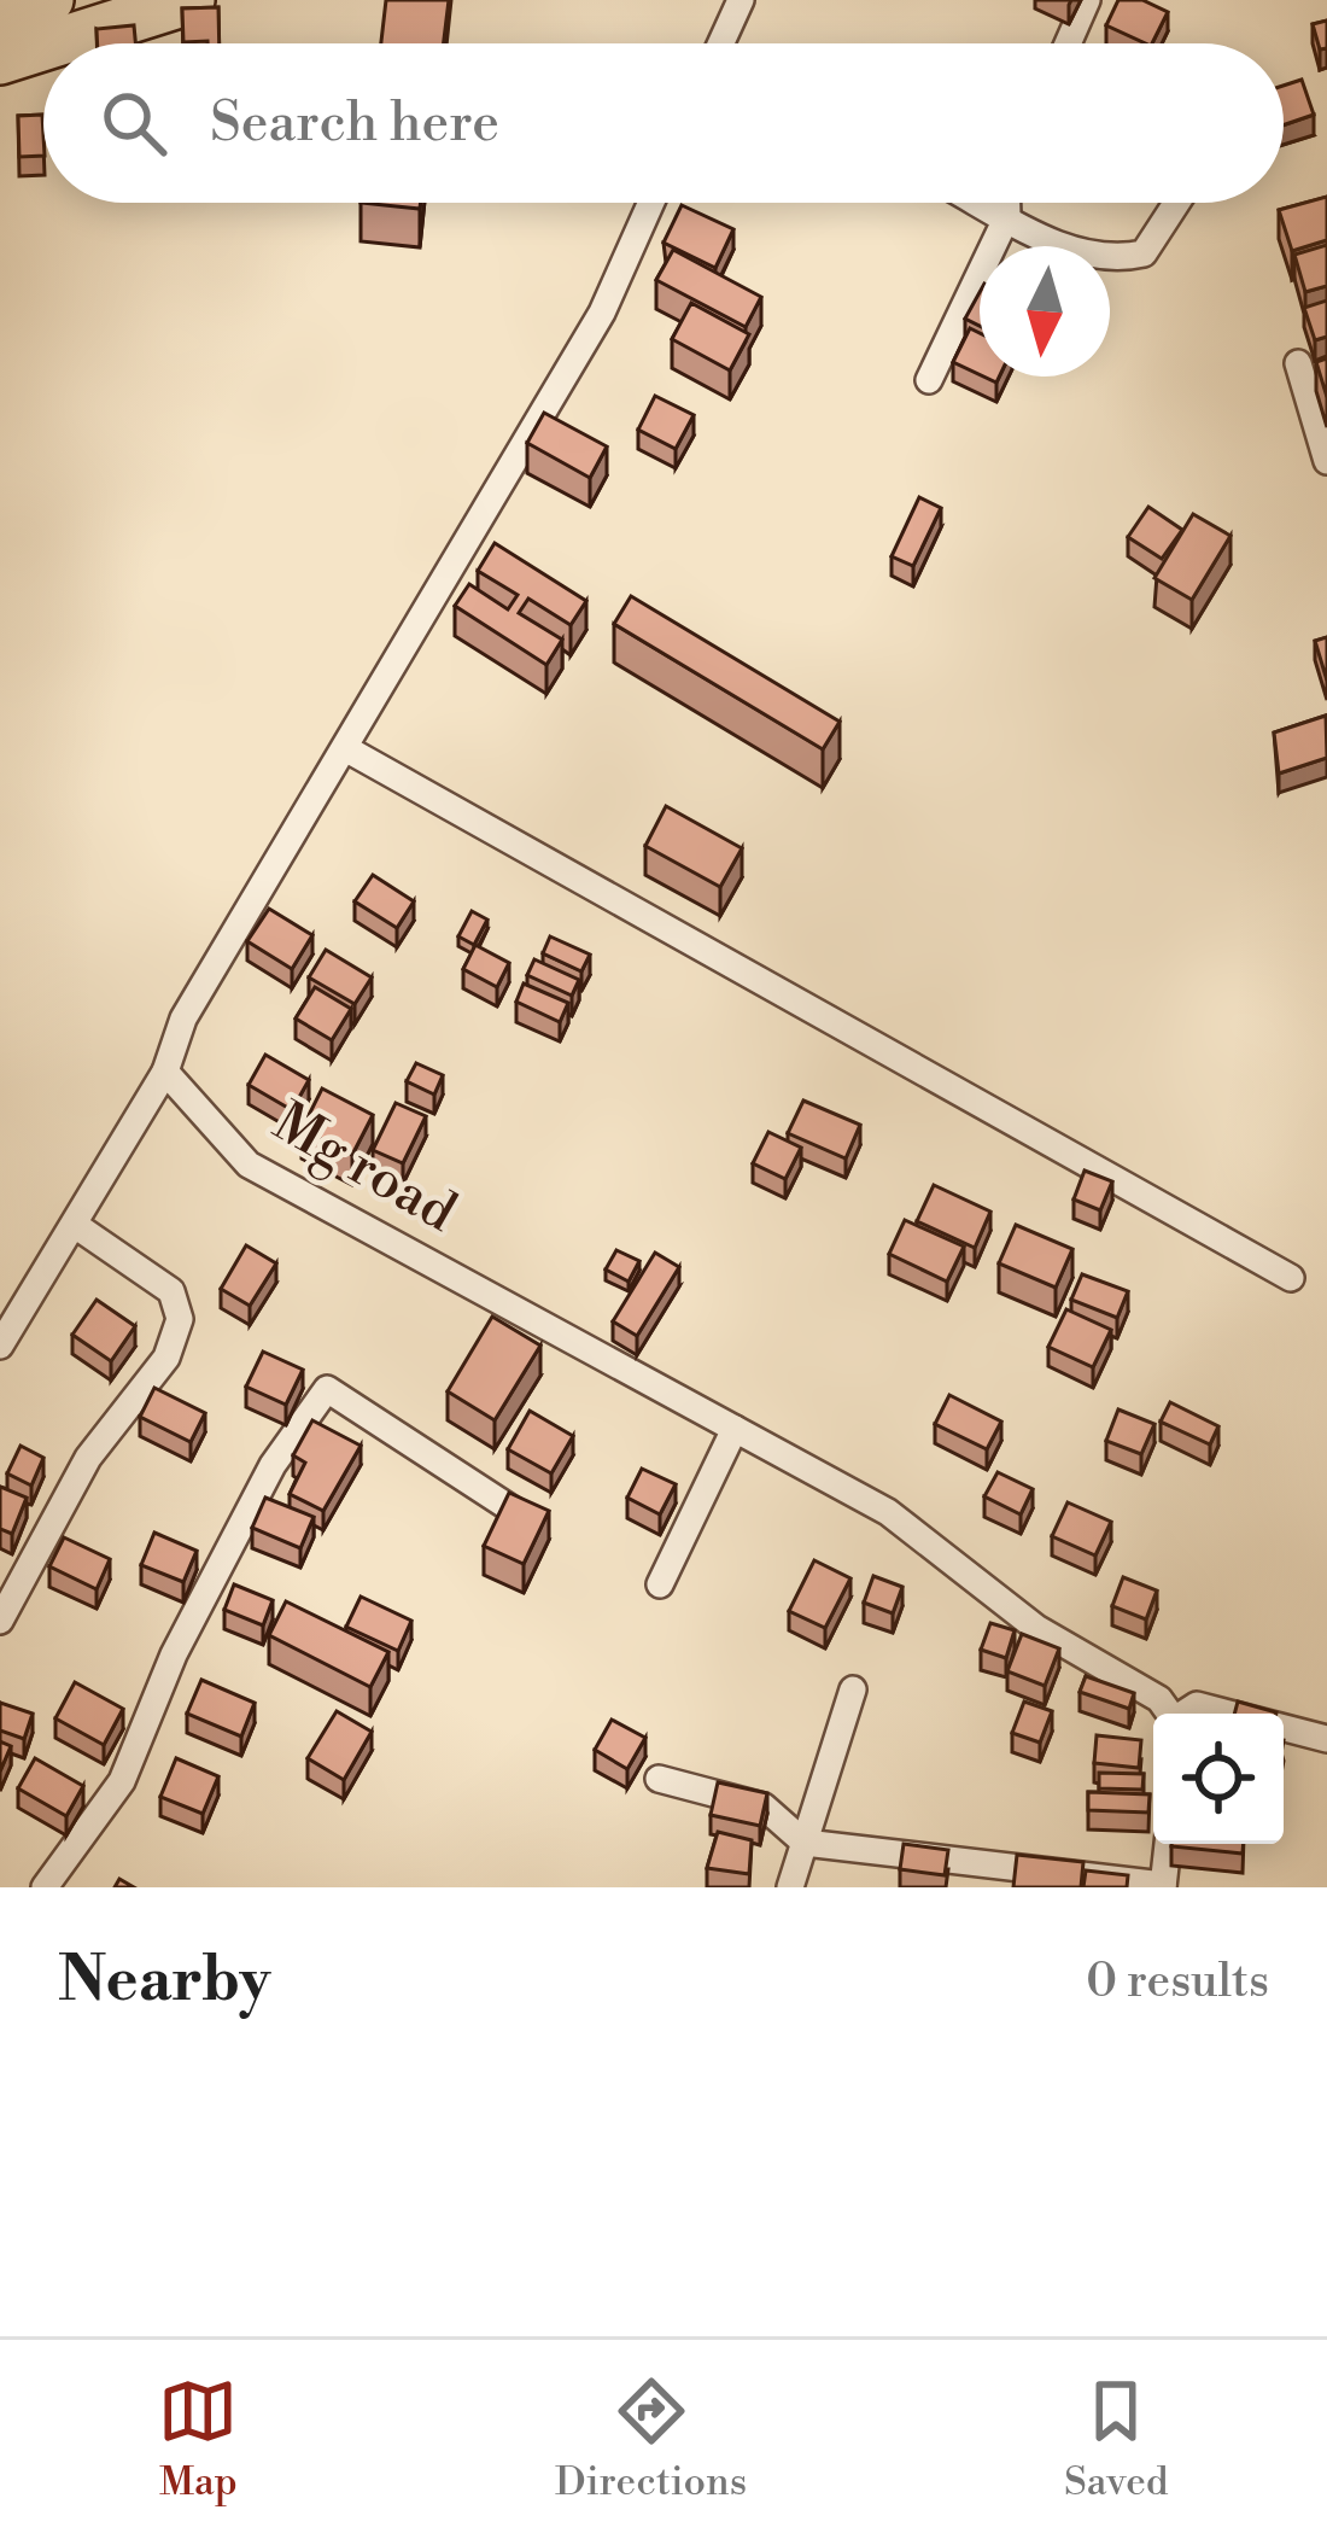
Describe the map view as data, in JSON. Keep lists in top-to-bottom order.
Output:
{
  "streets": {
    "street": ["Mg road"]
  },
  "north": "bottom",
  "page": {
    "search": "Search here",
    "heading": ["Nearby", "0 results"],
    "nav": ["Map", "Directions", "Saved"]
  }
}
